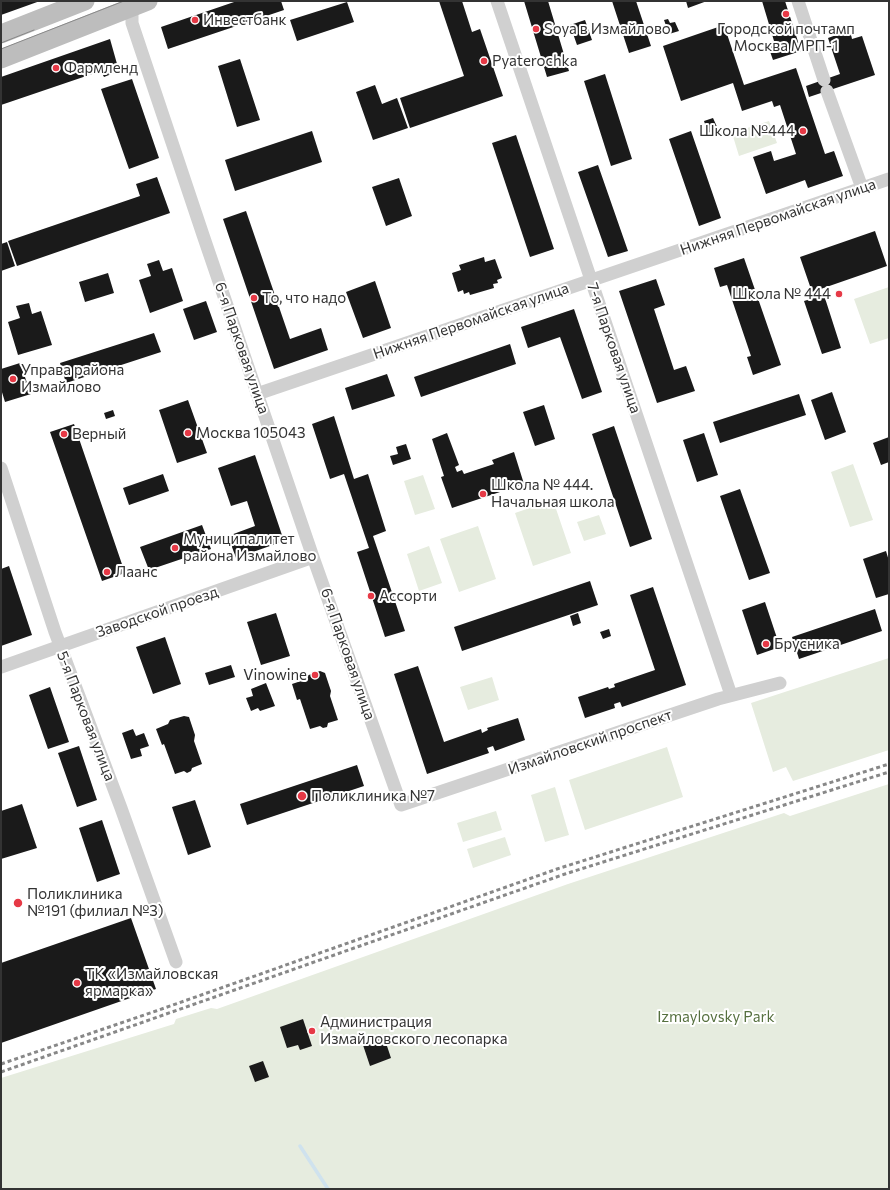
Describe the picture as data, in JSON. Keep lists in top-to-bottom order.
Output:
{
  "streets": {
    "street": [
      "Нижняя Первомайская улица",
      "6-я Парковая улица",
      "7-я Парковая улица",
      "Заводской проезд",
      "5-я Парковая улица",
      "Измайловский проспект"
    ]
  },
  "crossings": [
    ["Нижняя Первомайская улица", "6-я Парковая улица"],
    ["Нижняя Первомайская улица", "7-я Парковая улица"],
    ["6-я Парковая улица", "Заводской проезд"],
    ["6-я Парковая улица", "Измайловский проспект"],
    ["7-я Парковая улица", "Измайловский проспект"],
    ["Заводской проезд", "5-я Парковая улица"]
  ],
  "parks": ["Izmaylovsky Park"],
  "places": [
    "Городской почтамп Москва МРП-1",
    "Инвестбанк",
    "Soya в Измайлово",
    "Pyaterochka",
    "Фармленд",
    "Школа №444",
    "Школа № 444",
    "То, что надо",
    "Управа района Измайлово",
    "Москва 105043",
    "Верный",
    "Школа № 444. Начальная школа",
    "Муниципалитет района Измайлово",
    "Лаанс",
    "Ассорти",
    "Брусника",
    "Vinowine",
    "Поликлиника №7",
    "Поликлиника №191 (филиал №3)",
    "ТК «Измайловская ярмарка»",
    "Администрация Измайловского лесопарка"
  ]
}
